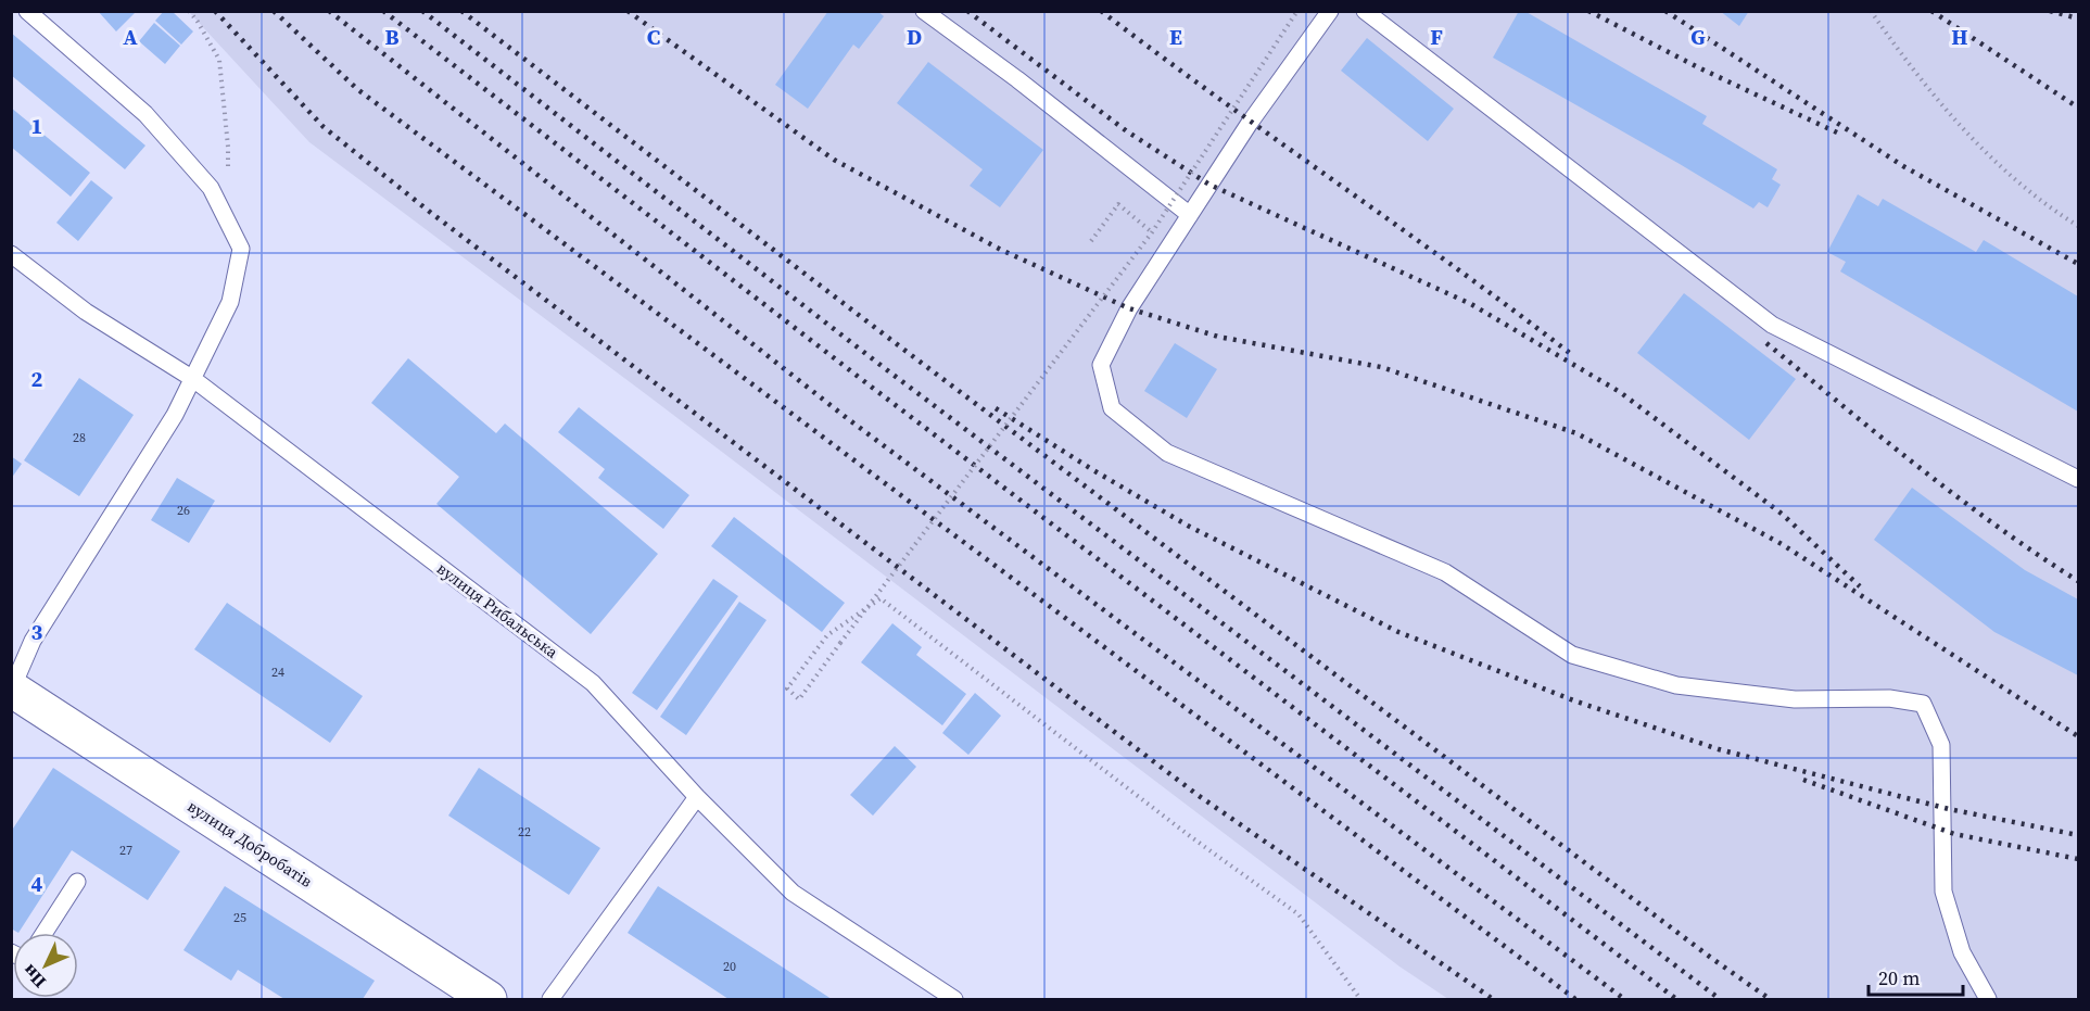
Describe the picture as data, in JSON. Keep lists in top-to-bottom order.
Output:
{
  "streets": {
    "street": ["вулиця Добробатів"],
    "lane": ["вулиця Рибальська"]
  },
  "house_numbers": [
    "28",
    "26",
    "24",
    "22",
    "27",
    "25",
    "20"
  ],
  "scale_bar": "20 m",
  "north": "bottom left",
  "grid": {
    "columns": [
      "A",
      "B",
      "C",
      "D",
      "E",
      "F",
      "G",
      "H"
    ],
    "rows": [
      "1",
      "2",
      "3",
      "4"
    ]
  }
}
